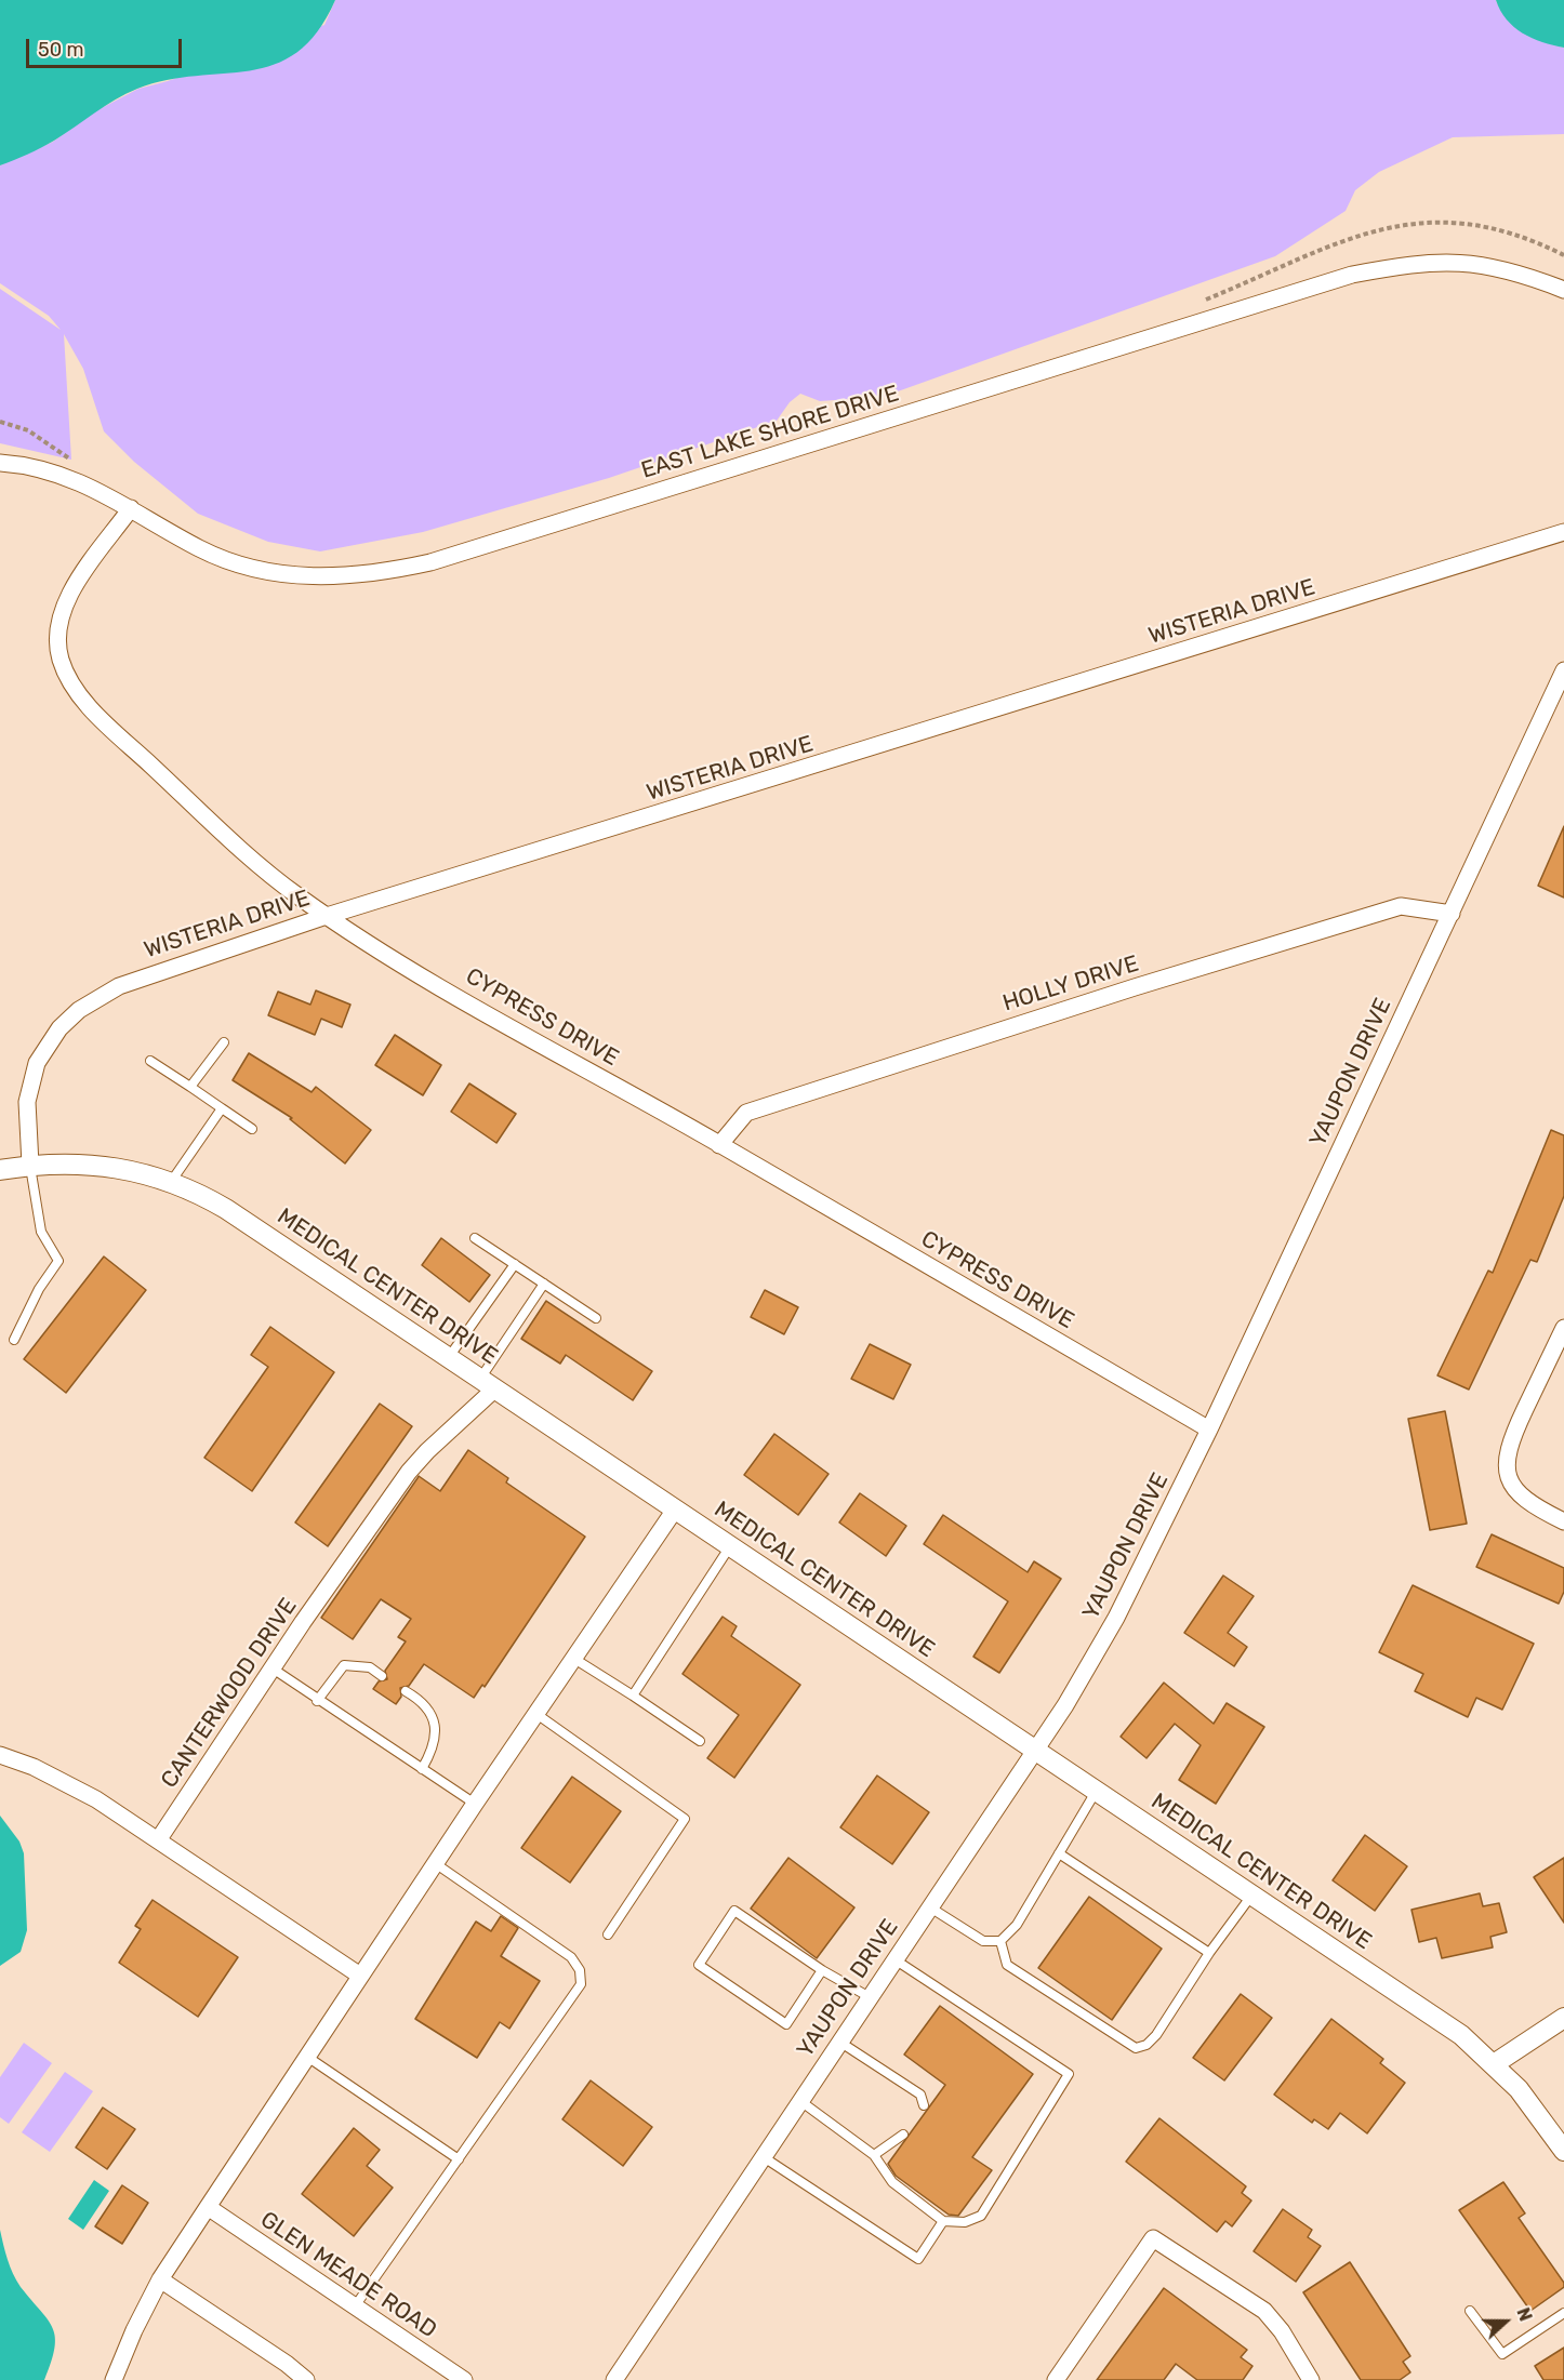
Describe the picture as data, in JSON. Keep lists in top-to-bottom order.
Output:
{
  "streets": {
    "street": [
      "EAST LAKE SHORE DRIVE",
      "WISTERIA DRIVE",
      "HOLLY DRIVE",
      "CYPRESS DRIVE",
      "YAUPON DRIVE",
      "MEDICAL CENTER DRIVE",
      "CANTERWOOD DRIVE",
      "GLEN MEADE ROAD"
    ]
  },
  "crossings": [
    ["EAST LAKE SHORE DRIVE", "CYPRESS DRIVE"],
    ["WISTERIA DRIVE", "CYPRESS DRIVE"],
    ["WISTERIA DRIVE", "MEDICAL CENTER DRIVE"],
    ["HOLLY DRIVE", "CYPRESS DRIVE"],
    ["HOLLY DRIVE", "YAUPON DRIVE"],
    ["CYPRESS DRIVE", "YAUPON DRIVE"],
    ["YAUPON DRIVE", "MEDICAL CENTER DRIVE"],
    ["MEDICAL CENTER DRIVE", "CANTERWOOD DRIVE"]
  ],
  "scale_bar": "50 m",
  "north": "right"
}
